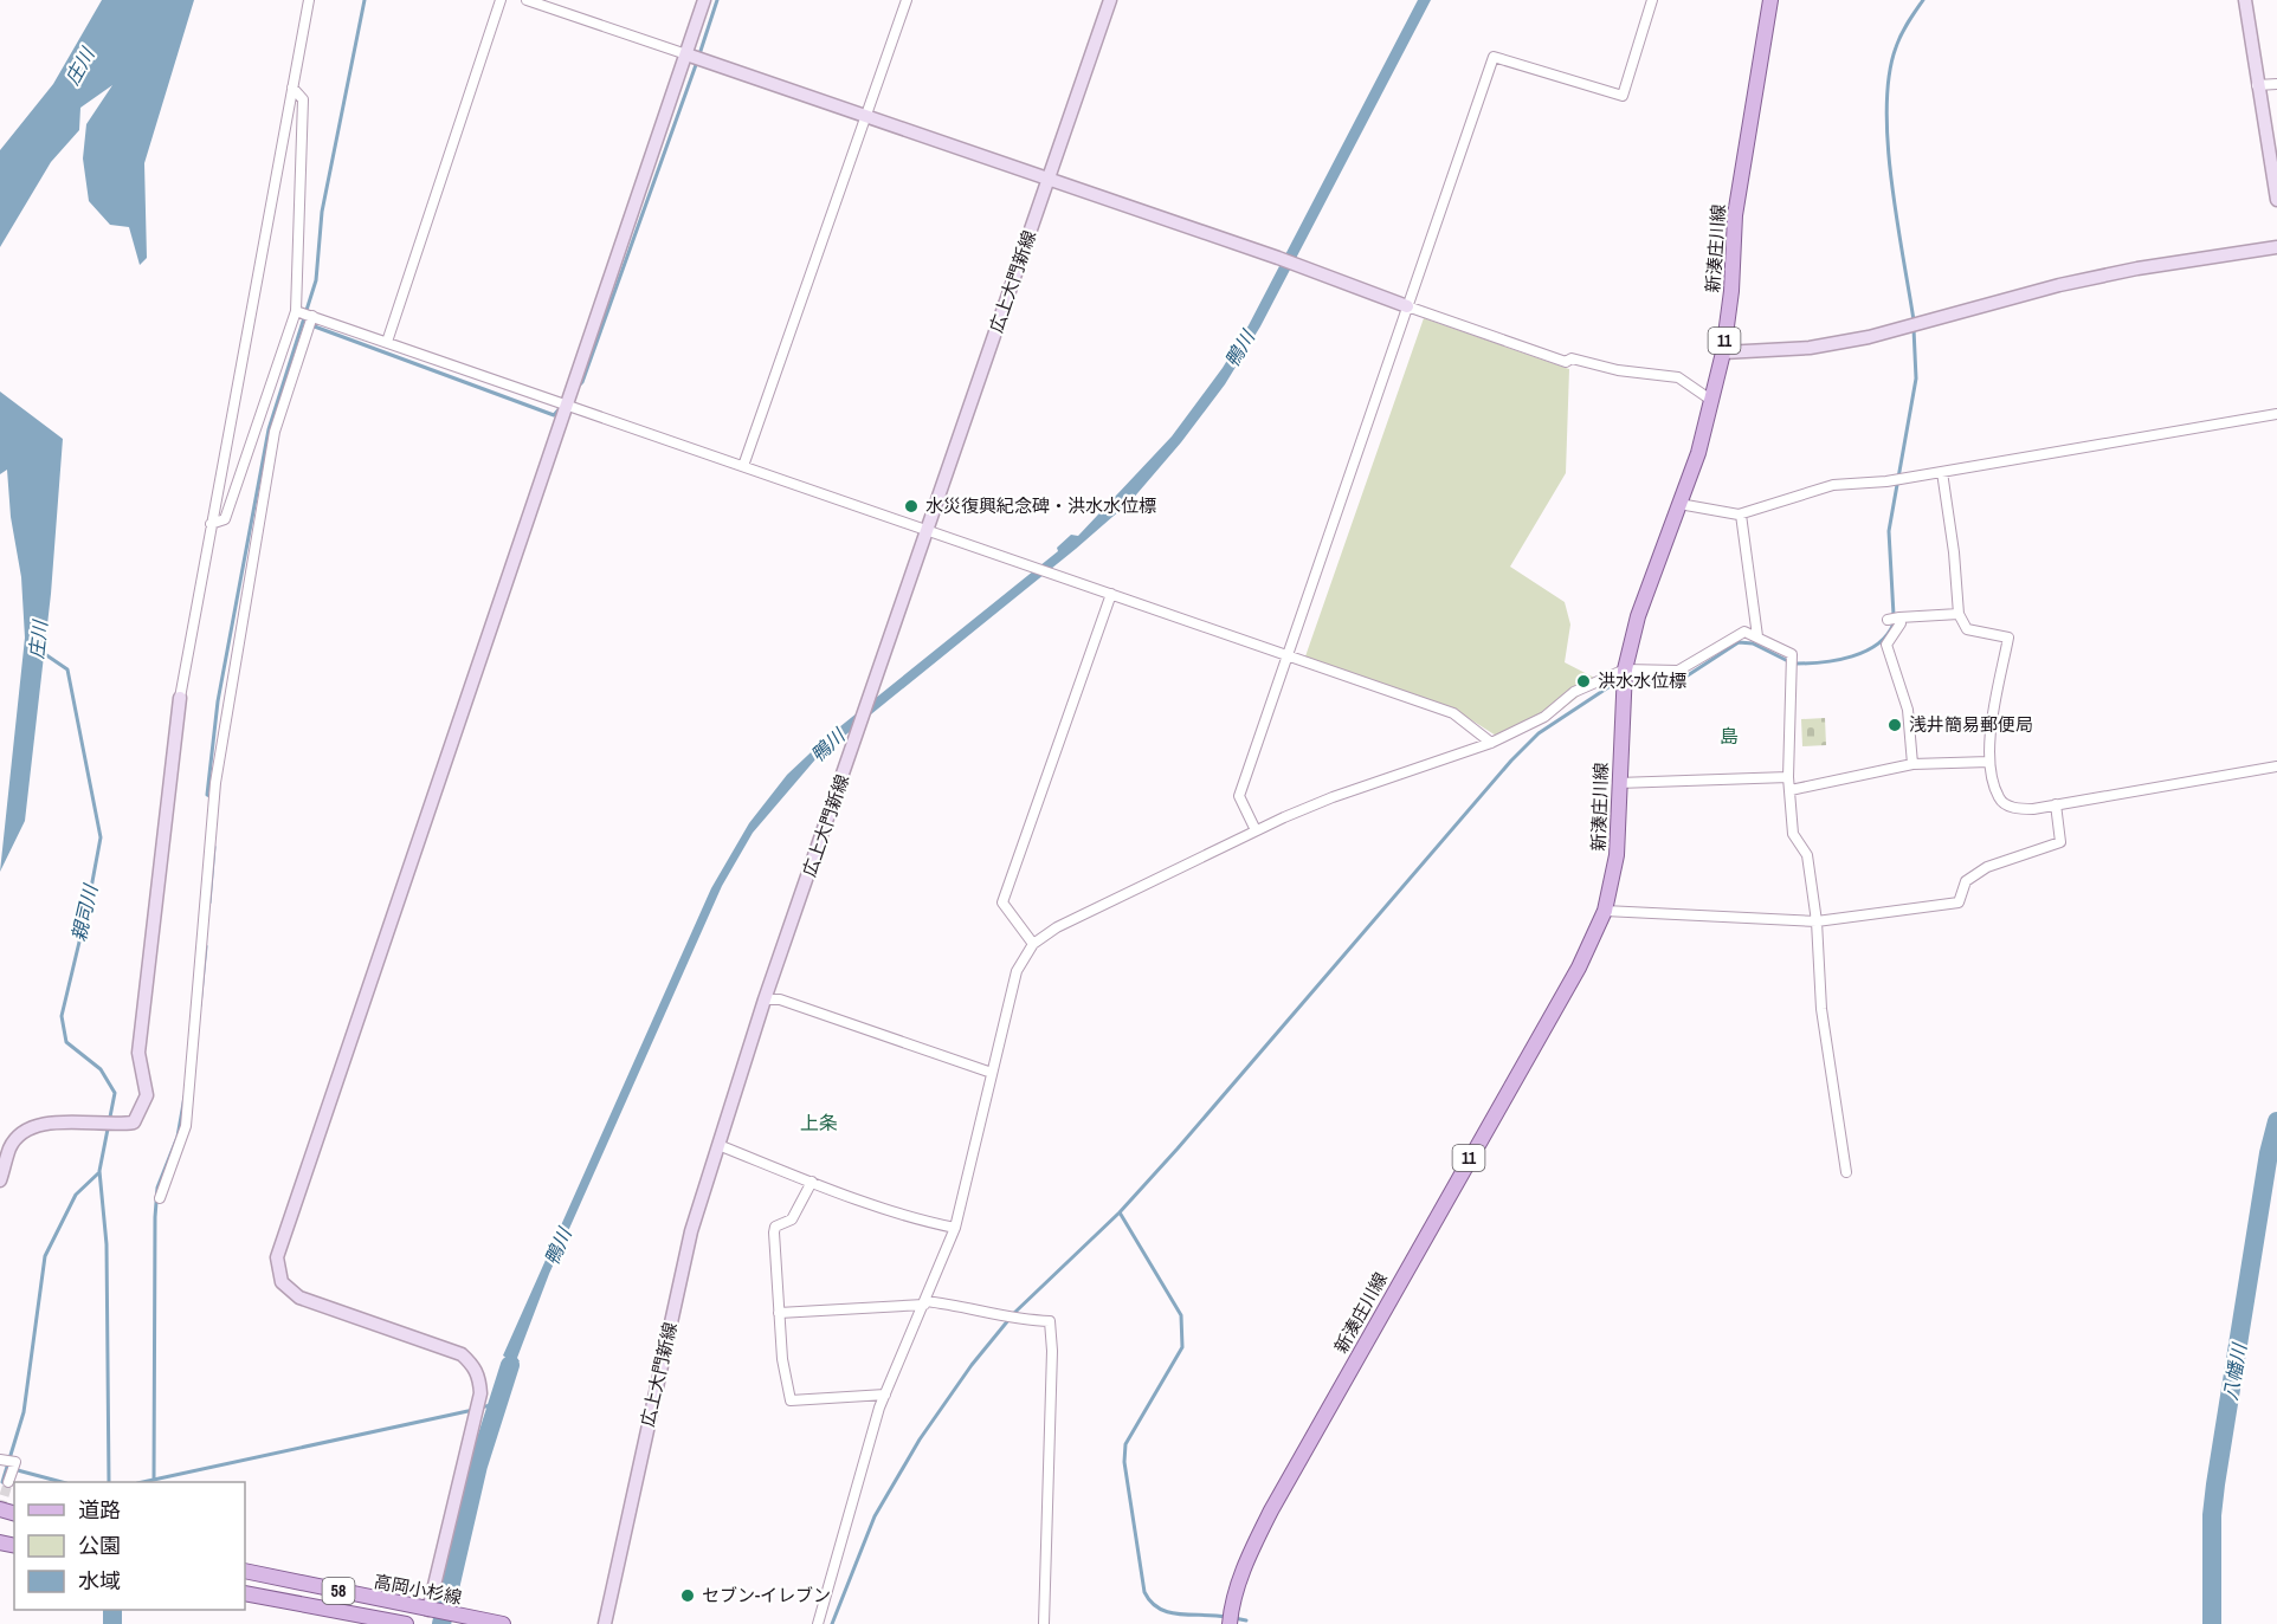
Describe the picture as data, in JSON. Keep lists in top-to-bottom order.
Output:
{
  "streets": {
    "main road": [
      "新湊庄川線",
      "11",
      "高岡小杉線",
      "58"
    ],
    "street": ["広上大門新線"]
  },
  "districts": ["島", "上条"],
  "water": [
    "庄川",
    "鴨川",
    "親司川",
    "八幡川"
  ],
  "places": [
    "水災復興紀念碑・洪水水位標",
    "洪水水位標",
    "浅井簡易郵便局",
    "セブン-イレブン"
  ],
  "legend": ["道路", "公園", "水域"]
}
